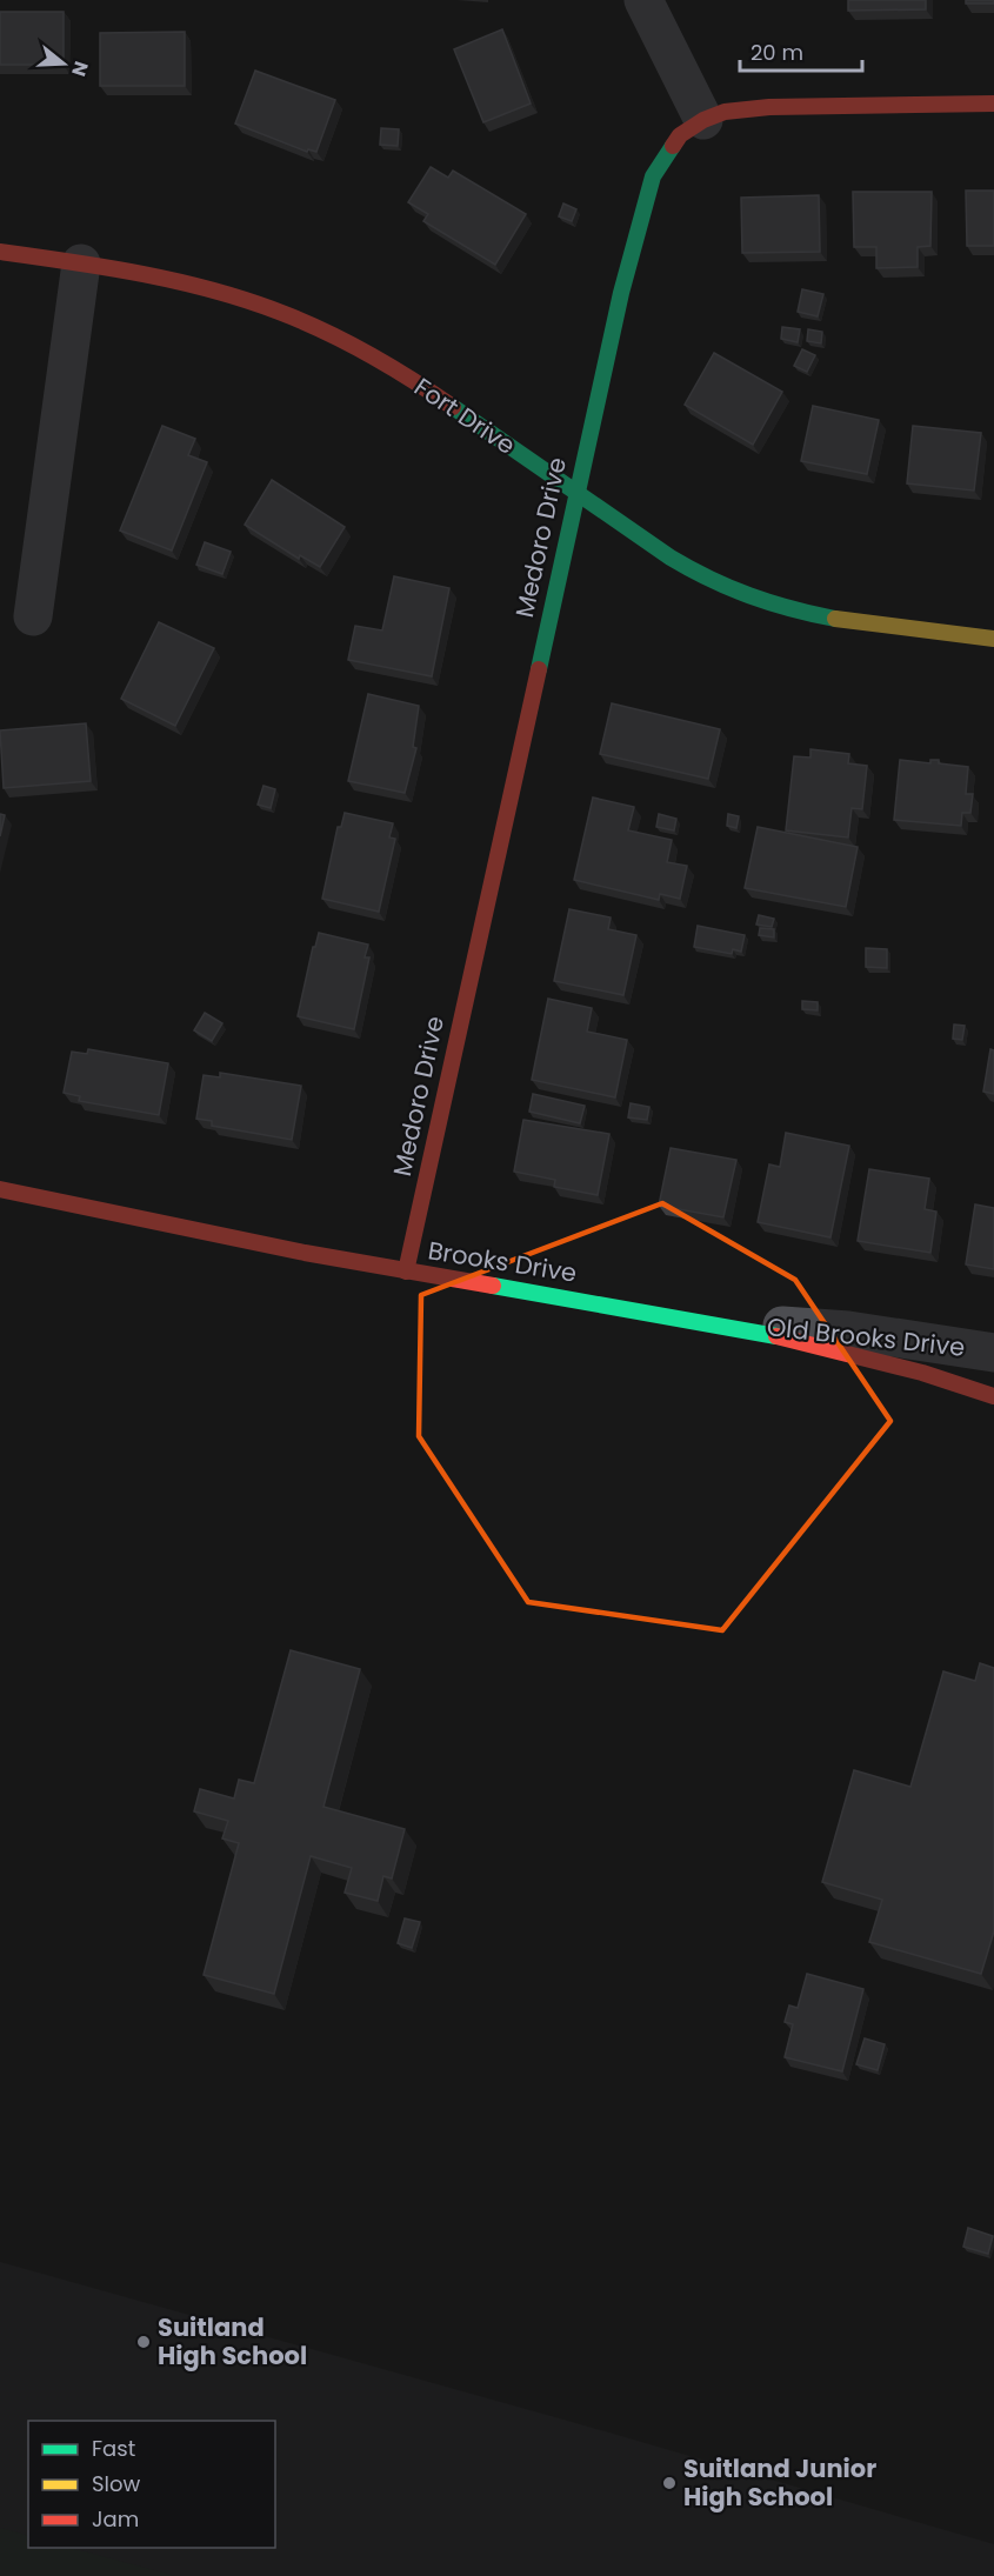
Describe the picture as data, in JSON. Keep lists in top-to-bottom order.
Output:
{
  "streets": {
    "street": [
      "Fort Drive",
      "Medoro Drive",
      "Brooks Drive",
      "Old Brooks Drive"
    ]
  },
  "crossings": [
    ["Fort Drive", "Medoro Drive"],
    ["Medoro Drive", "Brooks Drive"],
    ["Brooks Drive", "Old Brooks Drive"]
  ],
  "places": ["Suitland High School", "Suitland Junior High School"],
  "legend": ["Fast", "Slow", "Jam"],
  "scale_bar": "20 m",
  "north": "right"
}
